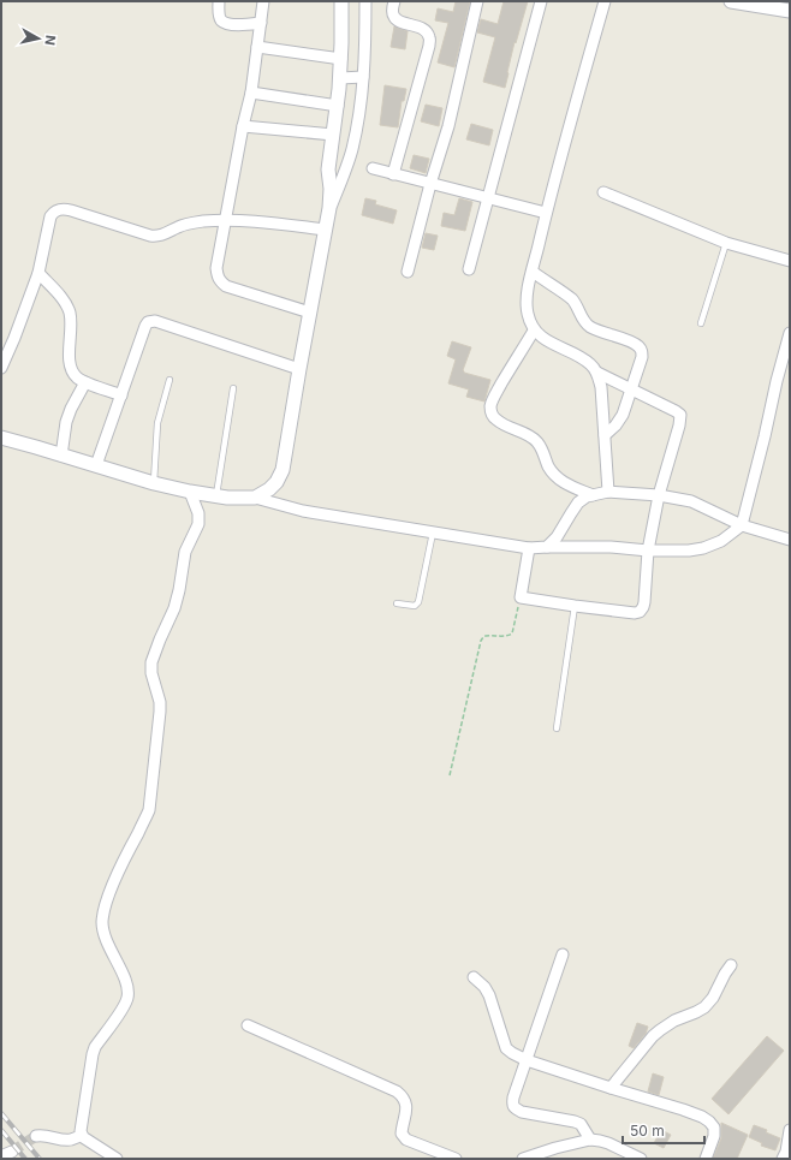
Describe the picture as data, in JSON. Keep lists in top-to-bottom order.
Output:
{
  "scale_bar": "50 m",
  "north": "right"
}
